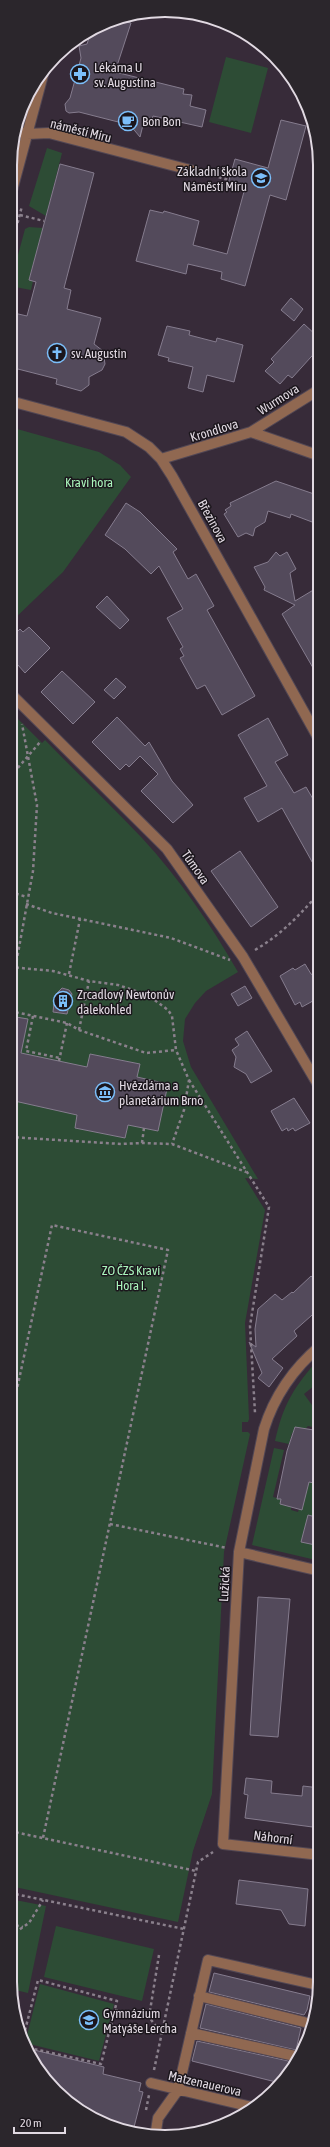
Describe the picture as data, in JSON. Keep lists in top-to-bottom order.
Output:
{
  "streets": {
    "street": [
      "náměstí Míru",
      "Wurmova",
      "Krondlova",
      "Březinova",
      "Tůmova",
      "Lužická",
      "Náhorní",
      "Matzenauerova"
    ]
  },
  "crossings": [
    ["Wurmova", "Krondlova"],
    ["Krondlova", "Březinova"],
    ["Lužická", "Náhorní"]
  ],
  "parks": ["Kraví hora", "ZO ČZS Kraví Hora I."],
  "places": {
    "pharmacy": ["Lékárna U sv. Augustina"],
    "cafe": ["Bon Bon"],
    "school or university": ["Základní škola Náměstí Míru", "Gymnázium Matyáše Lercha"],
    "church": ["sv. Augustin"],
    "building": ["Zrcadlový Newtonův dalekohled"],
    "museum": ["Hvězdárna a planetárium Brno"]
  },
  "scale_bar": "20 m"
}
